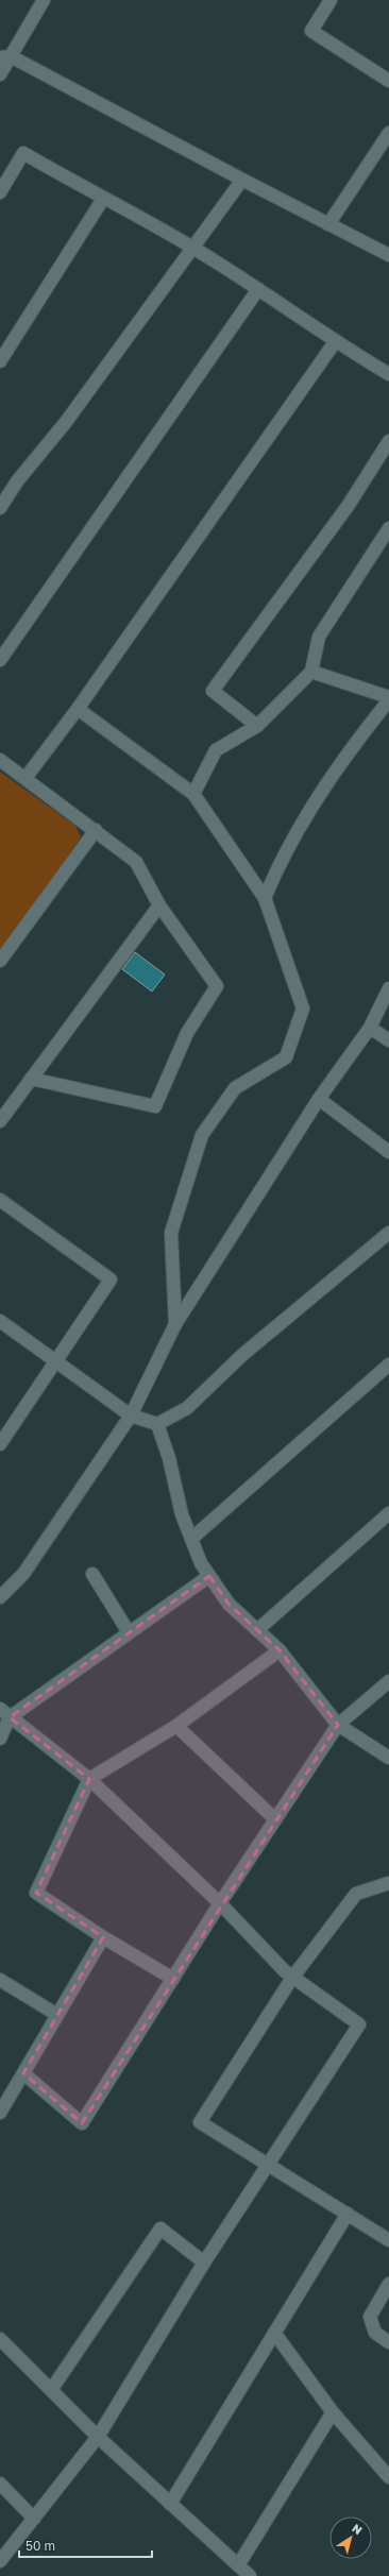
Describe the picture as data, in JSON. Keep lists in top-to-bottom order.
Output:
{
  "scale_bar": "50 m",
  "north": "top right"
}
